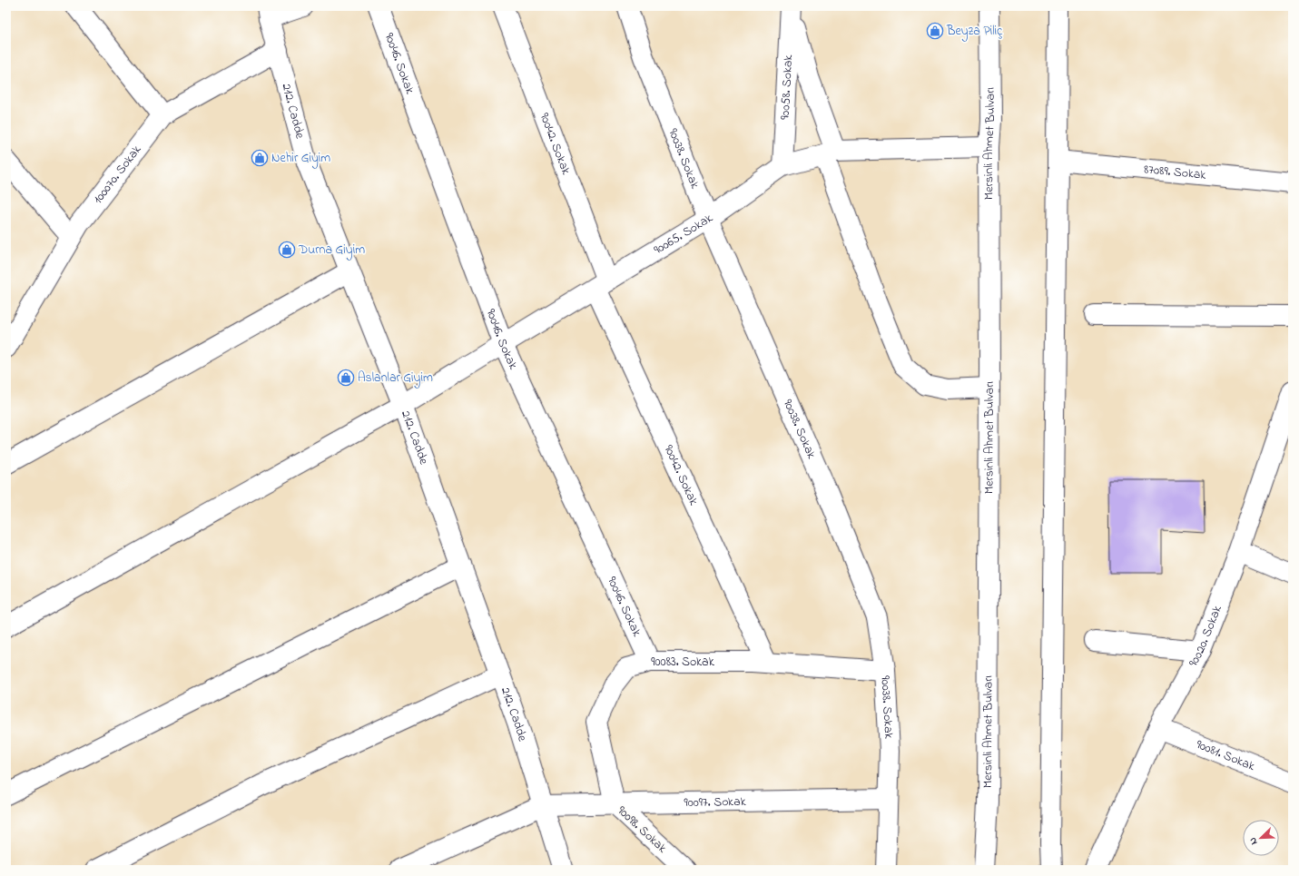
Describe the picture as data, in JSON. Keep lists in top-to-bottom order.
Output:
{
  "streets": {
    "street": [
      "90046. Sokak",
      "90058. Sokak",
      "212. Cadde",
      "90042. Sokak",
      "Mersinli Ahmet Bulvarı",
      "90038. Sokak",
      "87089. Sokak",
      "100070. Sokak",
      "90065. Sokak",
      "90020. Sokak",
      "90083. Sokak",
      "90081. Sokak",
      "90097. Sokak",
      "90098. Sokak"
    ]
  },
  "crossings": [
    ["90046. Sokak", "90065. Sokak"],
    ["90046. Sokak", "90083. Sokak"],
    ["90058. Sokak", "Mersinli Ahmet Bulvarı"],
    ["90058. Sokak", "90065. Sokak"],
    ["212. Cadde", "100070. Sokak"],
    ["212. Cadde", "90065. Sokak"],
    ["212. Cadde", "90097. Sokak"],
    ["90042. Sokak", "90065. Sokak"],
    ["90042. Sokak", "90083. Sokak"],
    ["Mersinli Ahmet Bulvarı", "90065. Sokak"],
    ["90038. Sokak", "90065. Sokak"],
    ["90038. Sokak", "90083. Sokak"],
    ["90038. Sokak", "90097. Sokak"],
    ["90020. Sokak", "90081. Sokak"],
    ["90083. Sokak", "90097. Sokak"],
    ["90083. Sokak", "90098. Sokak"],
    ["90097. Sokak", "90098. Sokak"]
  ],
  "places": {
    "shop": [
      "Beyza Piliç",
      "Nehir Giyim",
      "Durna Giyim",
      "Aslanlar Giyim"
    ]
  },
  "north": "bottom left"
}
